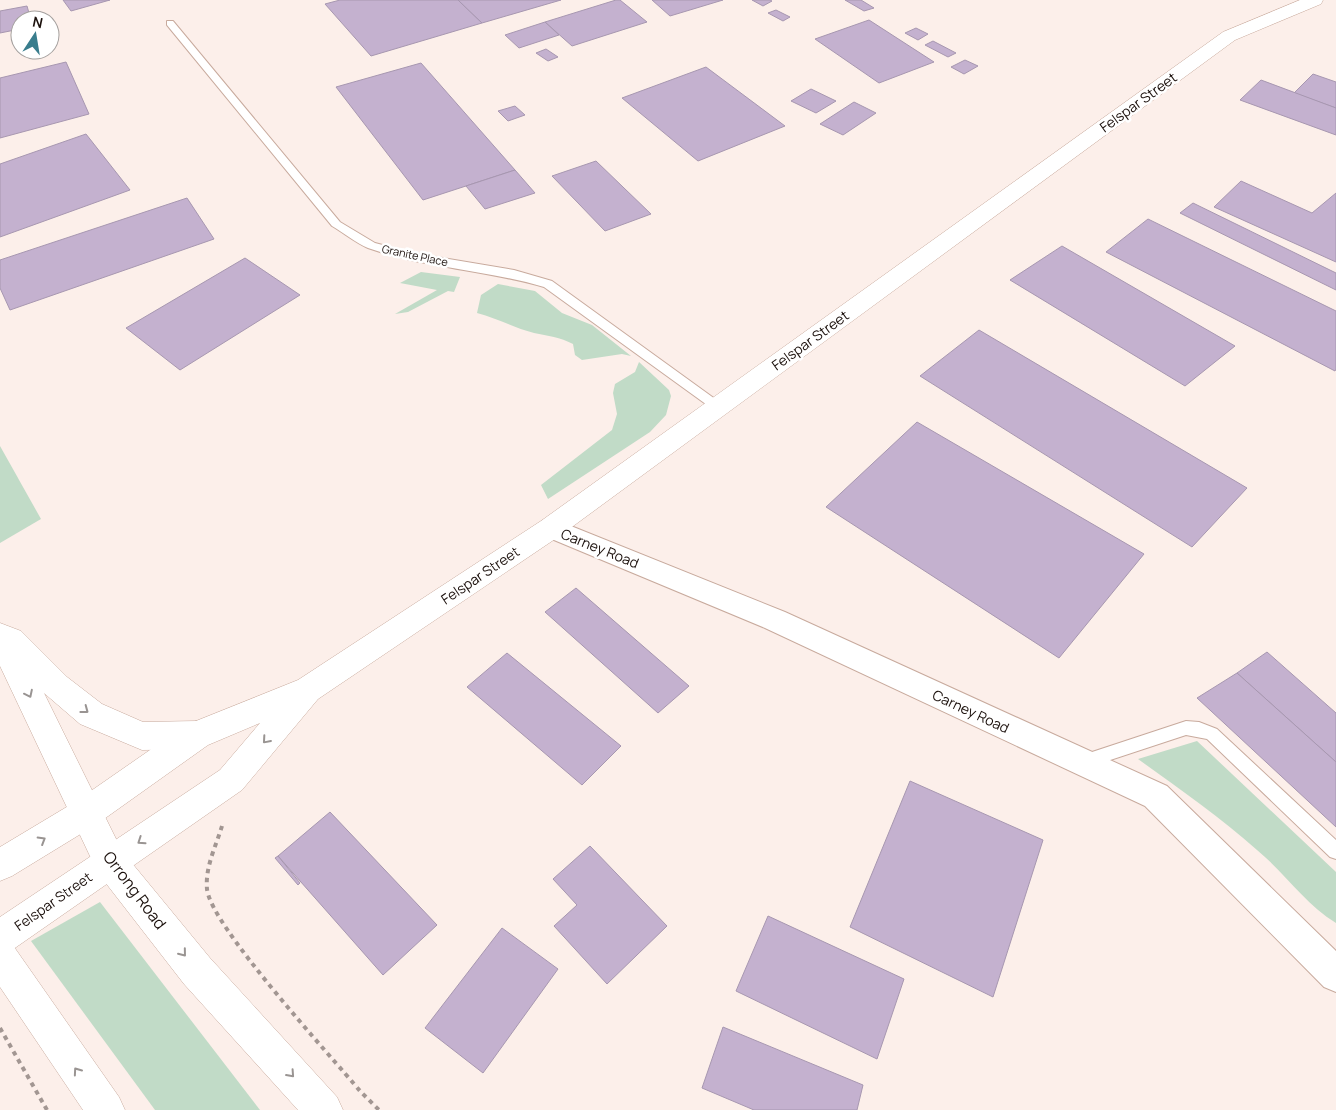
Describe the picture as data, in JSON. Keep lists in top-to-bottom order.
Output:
{
  "streets": {
    "main road": ["Felspar Street", "Orrong Road"],
    "street": ["Carney Road"],
    "lane": ["Granite Place"]
  },
  "crossings": [
    ["Felspar Street", "Granite Place"],
    ["Felspar Street", "Carney Road"],
    ["Felspar Street", "Orrong Road"]
  ],
  "north": "top"
}
